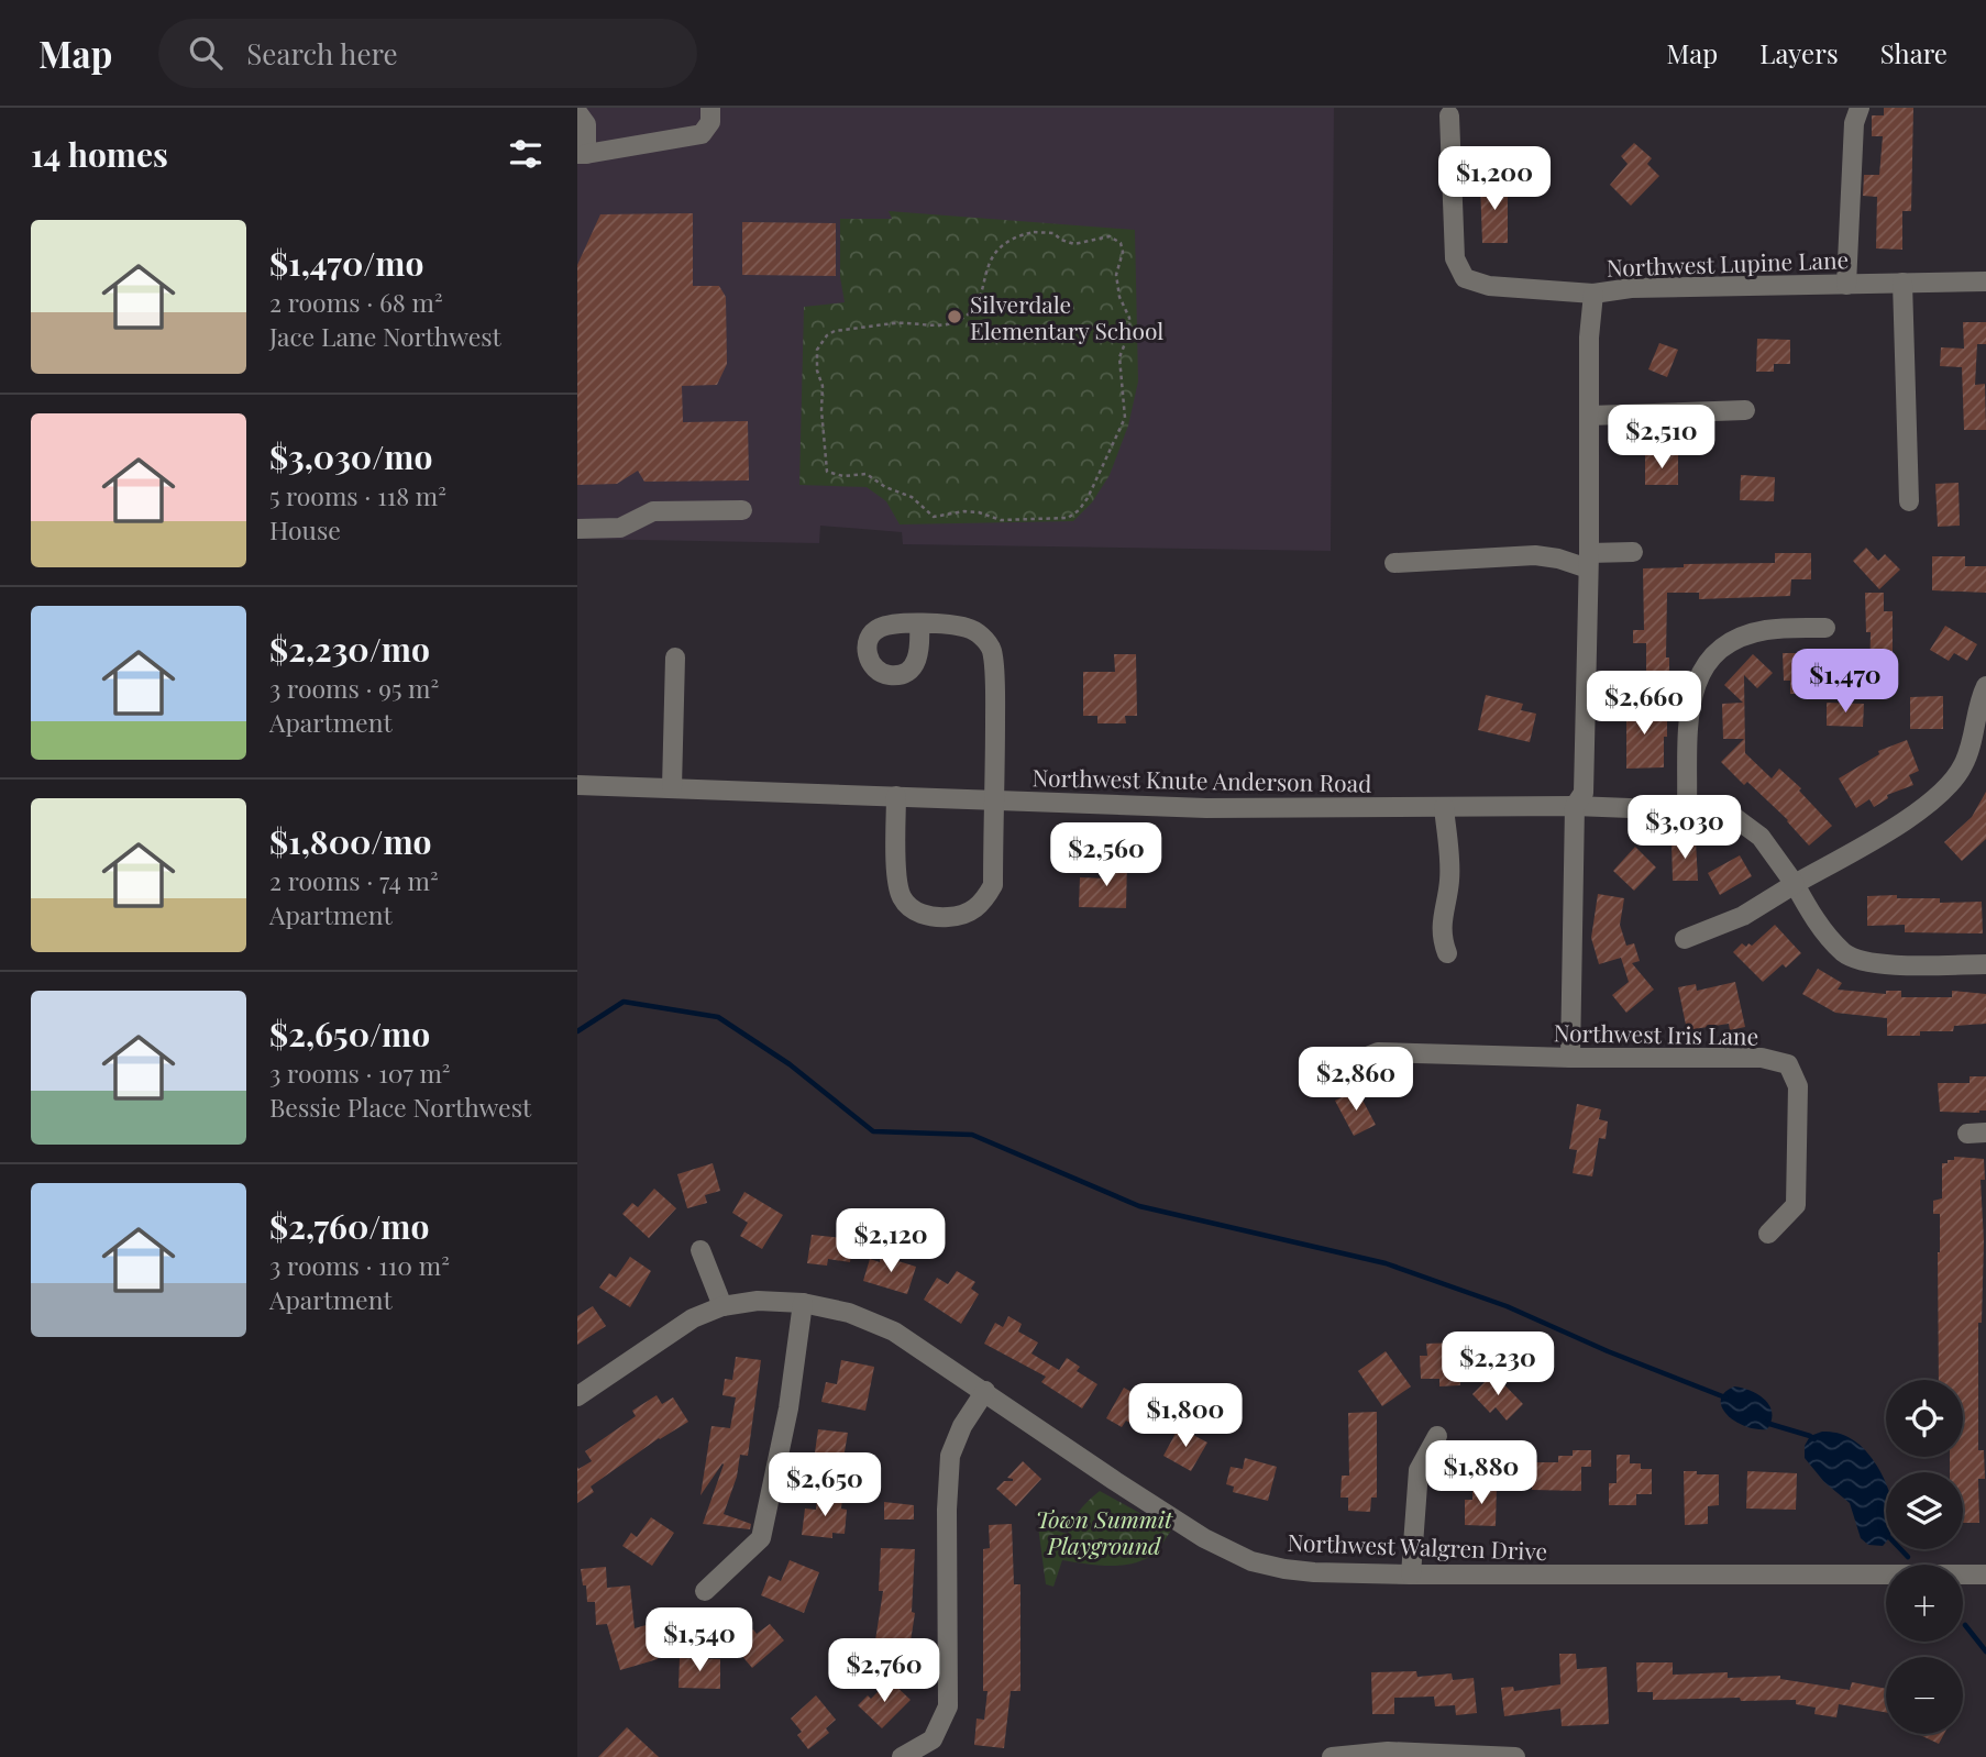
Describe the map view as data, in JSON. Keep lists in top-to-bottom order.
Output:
{
  "streets": {
    "street": [
      "Northwest Lupine Lane",
      "Northwest Knute Anderson Road",
      "Northwest Iris Lane",
      "Northwest Walgren Drive"
    ]
  },
  "crossings": [
    ["Northwest Lupine Lane", "Northwest Knute Anderson Road"],
    ["Northwest Lupine Lane", "Northwest Iris Lane"]
  ],
  "parks": ["Town Summit Playground"],
  "places": ["Silverdale Elementary School"],
  "page": {
    "header": "Map",
    "search": "Search here",
    "nav": ["Map", "Layers", "Share"],
    "heading": "14 homes",
    "price": [
      "$1,200",
      "$2,510",
      "$1,470",
      "$2,660",
      "$3,030",
      "$2,560",
      "$2,860",
      "$2,120",
      "$2,230",
      "$1,800",
      "$1,880",
      "$2,650",
      "$1,540",
      "$2,760"
    ],
    "list": [
      {
        "name": "$1,470/mo",
        "note": "2 rooms · 68 m² · Jace Lane Northwest"
      },
      {
        "name": "$3,030/mo",
        "note": "5 rooms · 118 m² · House"
      },
      {
        "name": "$2,230/mo",
        "note": "3 rooms · 95 m² · Apartment"
      },
      {
        "name": "$1,800/mo",
        "note": "2 rooms · 74 m² · Apartment"
      },
      {
        "name": "$2,650/mo",
        "note": "3 rooms · 107 m² · Bessie Place Northwest"
      },
      {
        "name": "$2,760/mo",
        "note": "3 rooms · 110 m² · Apartment"
      }
    ],
    "map_buttons": ["+", "−"]
  }
}
